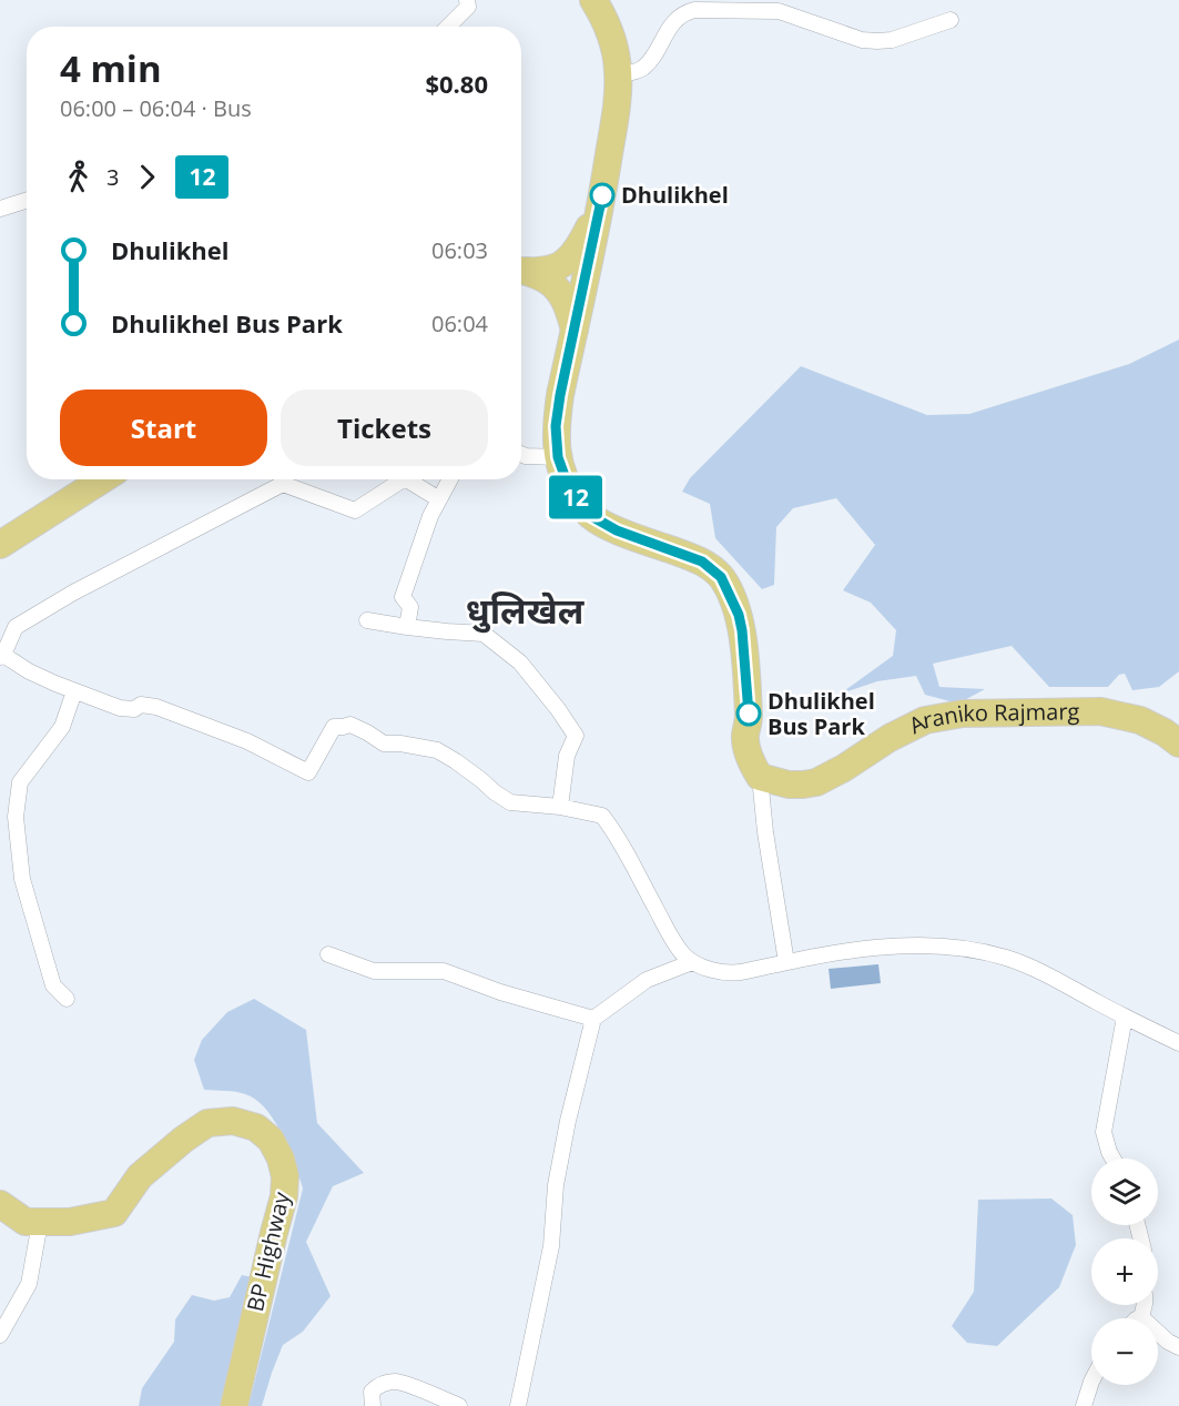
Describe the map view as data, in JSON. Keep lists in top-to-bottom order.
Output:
{
  "streets": {
    "highway": ["Araniko Rajmarg", "BP Highway"]
  },
  "districts": ["धुलिखेल"],
  "places": ["Dhulikhel", "Dhulikhel Bus Park"],
  "lines": ["bus line 12"],
  "page": {
    "on_map": "12",
    "heading": ["4 min", "06:00 – 06:04 · Bus", "$0.80"],
    "legs": ["3", "12"],
    "list": [
      {
        "name": "Dhulikhel",
        "value": "06:03"
      },
      {
        "name": "Dhulikhel Bus Park",
        "value": "06:04"
      }
    ],
    "buttons": ["Start", "Tickets"],
    "map_buttons": ["+", "−"]
  }
}
